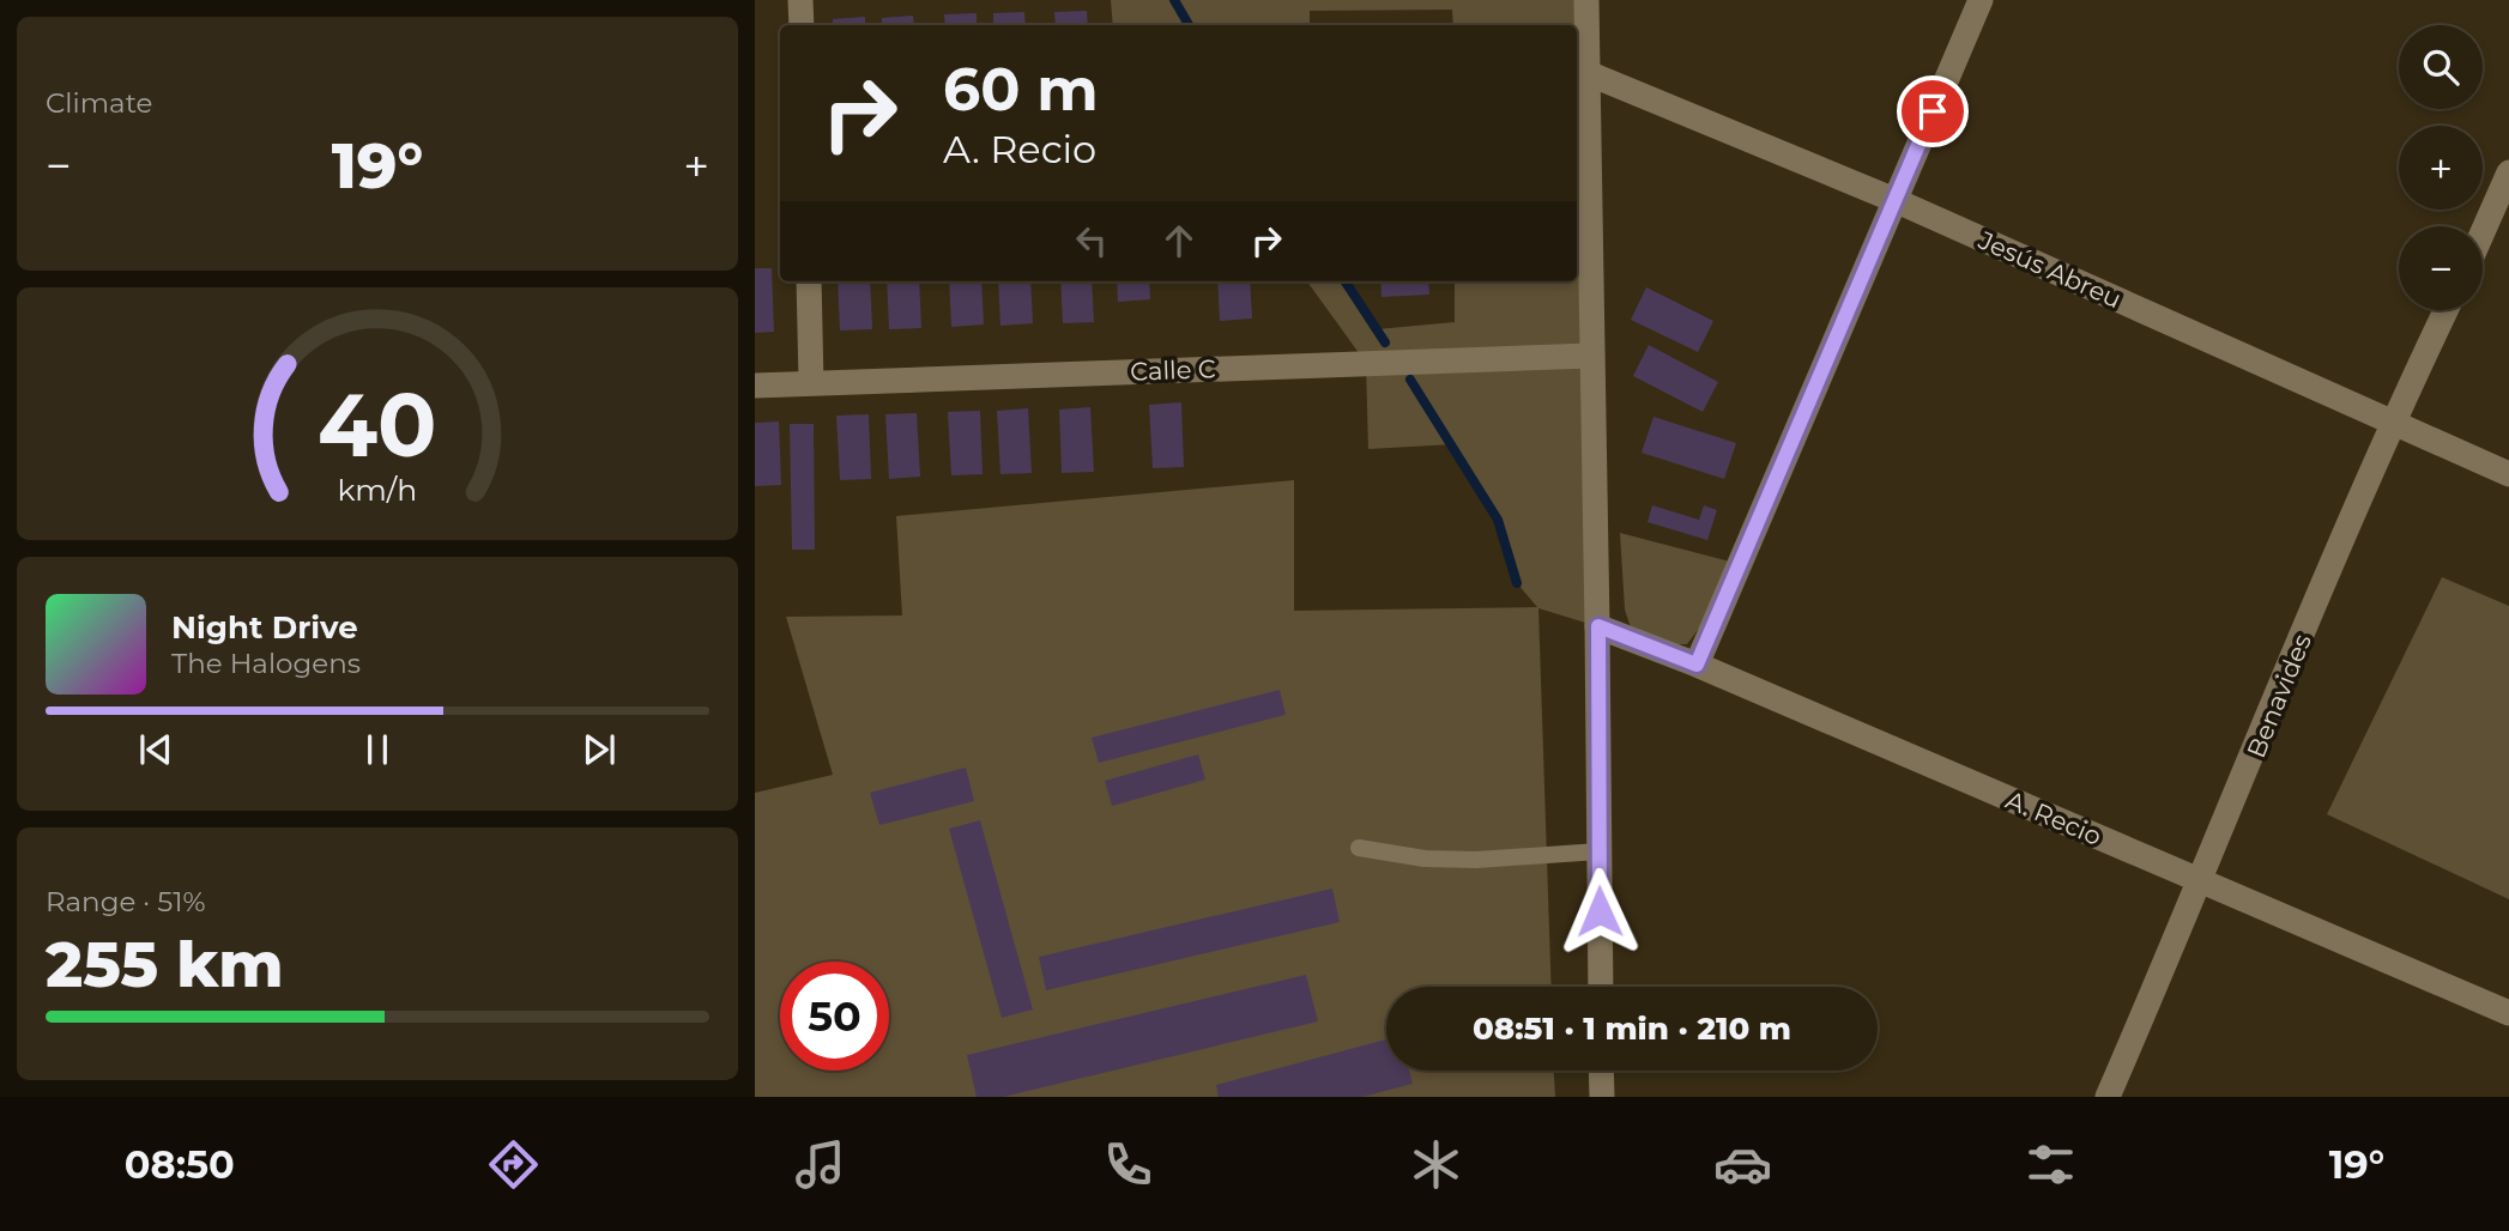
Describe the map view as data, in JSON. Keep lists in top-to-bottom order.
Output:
{
  "streets": {
    "street": [
      "Jesús Abreu",
      "Calle C",
      "Benavides",
      "A. Recio"
    ]
  },
  "crossings": [
    ["Jesús Abreu", "Benavides"],
    ["Benavides", "A. Recio"]
  ],
  "page": {
    "tile": [
      "Climate",
      ["Range · 51%", "255 km"]
    ],
    "map_buttons": ["+", "−"],
    "turn": ["60 m", "A. Recio"],
    "heat": ["−", "19°", "+"],
    "song": ["Night Drive", "The Halogens"],
    "limit": "50",
    "trip": "08:51 · 1 min · 210 m",
    "tabs": ["08:50", "19°"],
    "gauge": ["40", "km/h"]
  }
}
